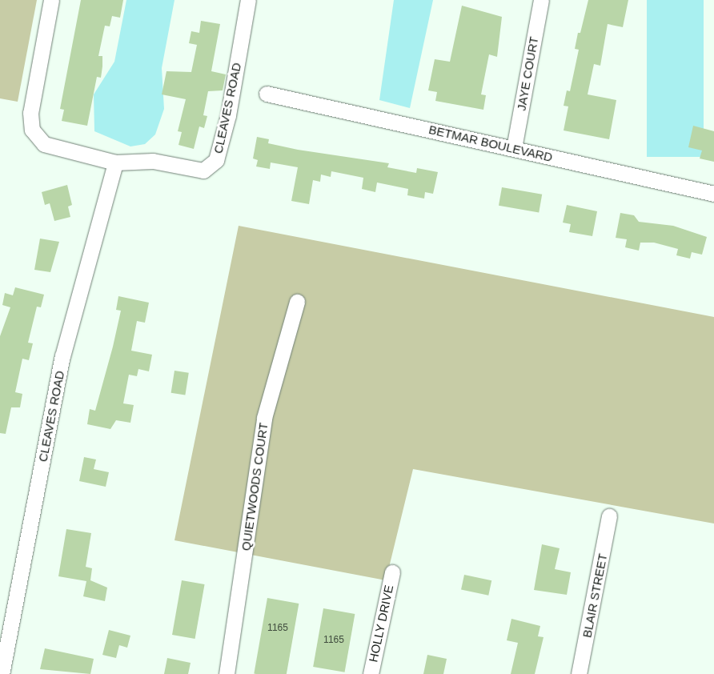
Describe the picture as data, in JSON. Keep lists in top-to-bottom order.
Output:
{
  "streets": {
    "street": [
      "JAYE COURT",
      "CLEAVES ROAD",
      "BETMAR BOULEVARD",
      "QUIETWOODS COURT",
      "BLAIR STREET",
      "HOLLY DRIVE"
    ]
  },
  "crossings": [
    ["JAYE COURT", "BETMAR BOULEVARD"]
  ],
  "house_numbers": ["1165", "1165"]
}
